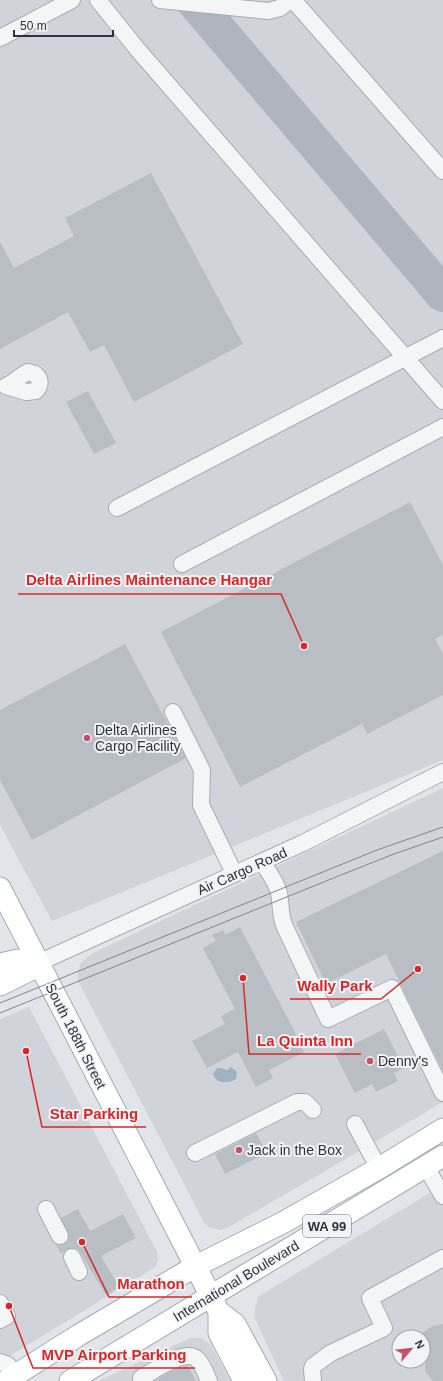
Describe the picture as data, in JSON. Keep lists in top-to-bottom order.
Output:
{
  "streets": {
    "main road": ["South 188th Street", "WA 99", "International Boulevard"],
    "street": ["Air Cargo Road"]
  },
  "crossings": [
    ["Air Cargo Road", "South 188th Street"],
    ["South 188th Street", "International Boulevard"]
  ],
  "places": [
    "Delta Airlines Maintenance Hangar",
    "Delta Airlines Cargo Facility",
    "Wally Park",
    "La Quinta Inn",
    "Star Parking",
    "Denny's",
    "Jack in the Box",
    "Marathon",
    "MVP Airport Parking"
  ],
  "scale_bar": "50 m",
  "north": "top right"
}
